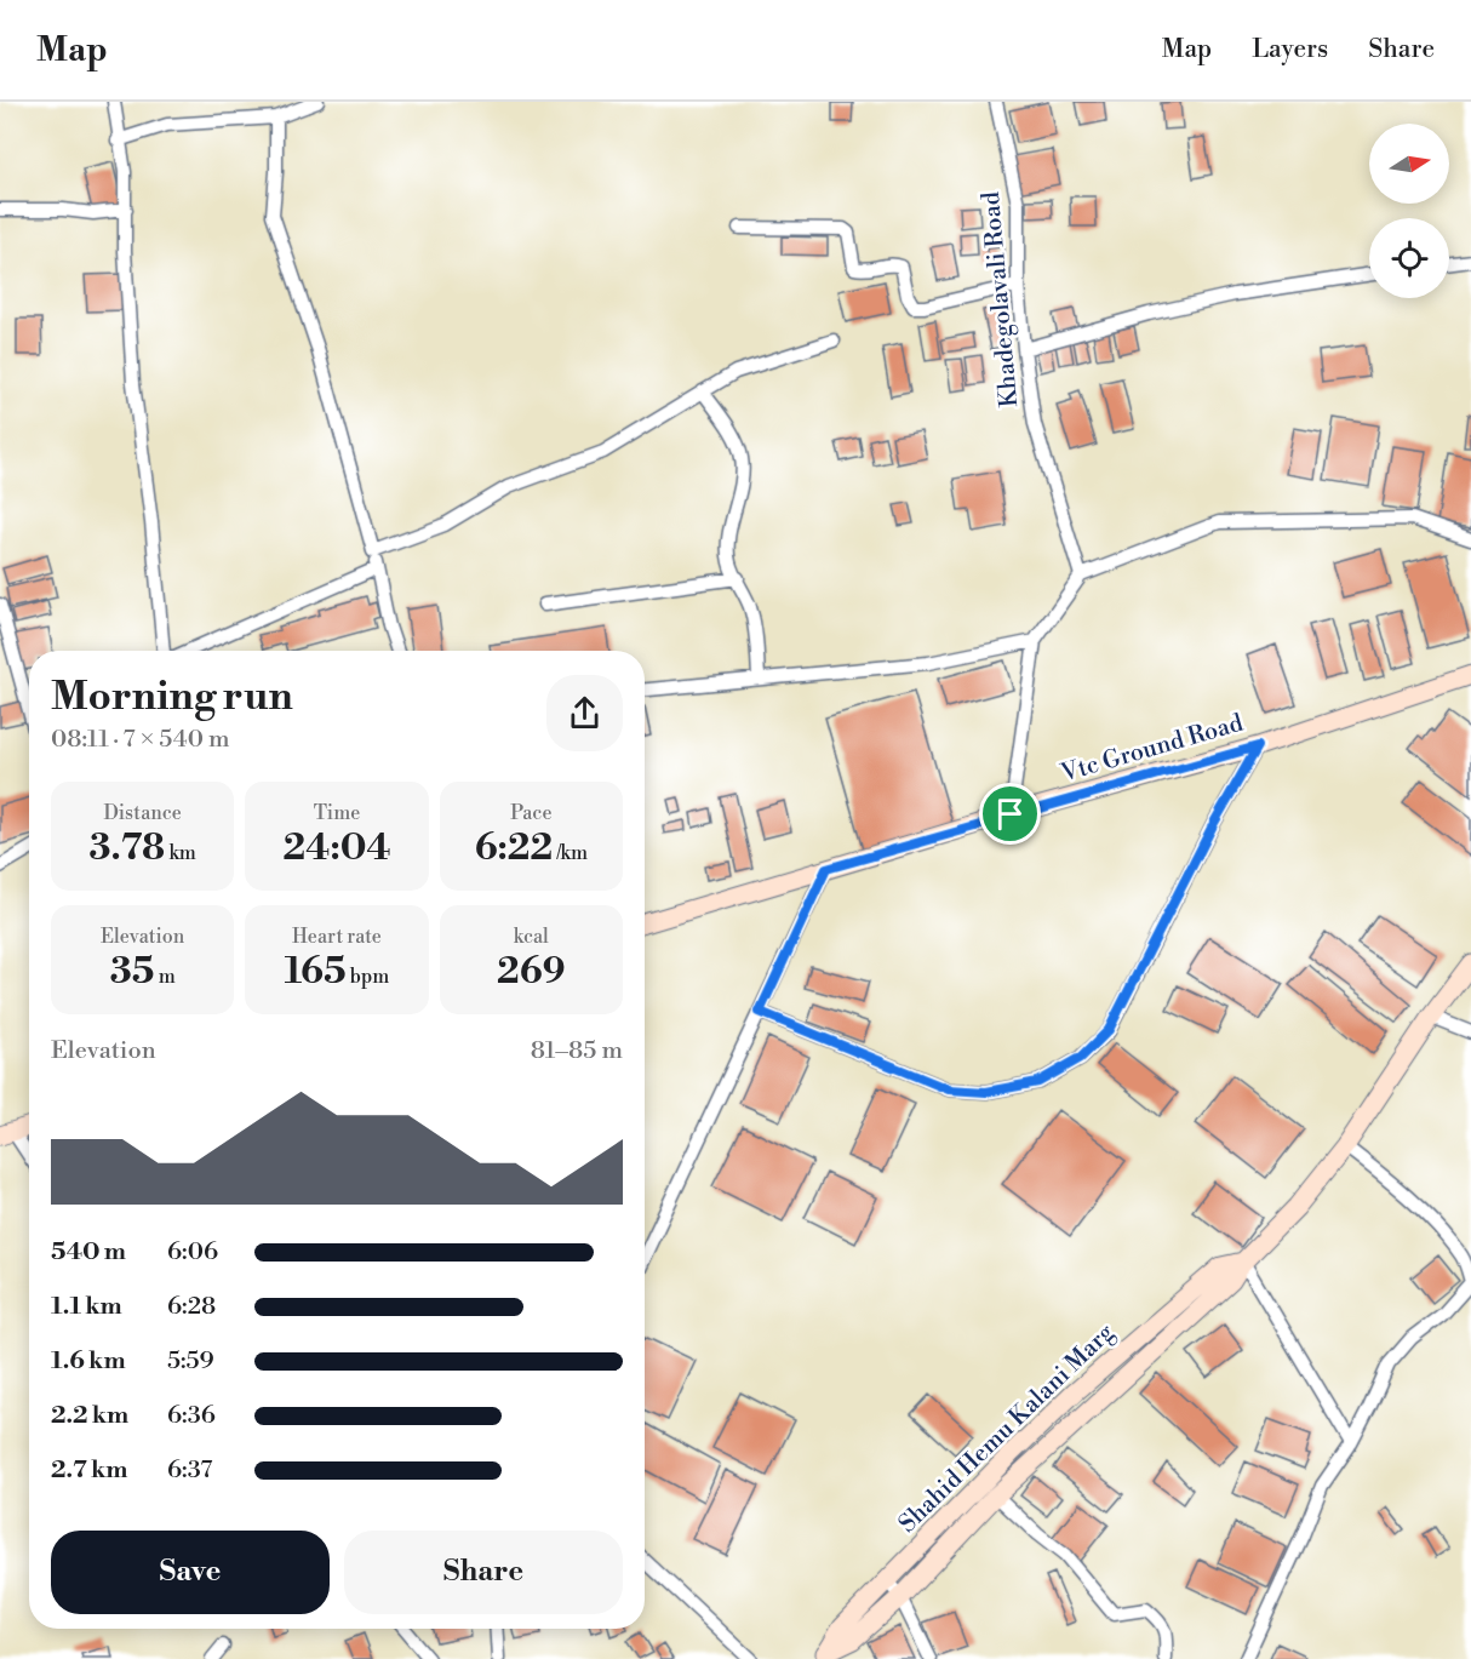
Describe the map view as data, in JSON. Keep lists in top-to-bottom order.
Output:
{
  "streets": {
    "main road": ["Vtc Ground Road", "Shahid Hemu Kalani Marg"],
    "street": ["Khadegolavali Road"]
  },
  "north": "right",
  "page": {
    "header": "Map",
    "nav": ["Map", "Layers", "Share"],
    "heading": ["Morning run", "08:11 · 7 × 540 m"],
    "stats": [
      ["Distance", "3.78 km"],
      ["Time", "24:04"],
      ["Pace", "6:22 /km"],
      ["Elevation", "35 m"],
      ["Heart rate", "165 bpm"],
      ["kcal", "269"]
    ],
    "chart": ["Elevation", "81–85 m"],
    "list": [
      {
        "name": "540 m",
        "note": "6:06"
      },
      {
        "name": "1.1 km",
        "note": "6:28"
      },
      {
        "name": "1.6 km",
        "note": "5:59"
      },
      {
        "name": "2.2 km",
        "note": "6:36"
      },
      {
        "name": "2.7 km",
        "note": "6:37"
      }
    ],
    "buttons": ["Save", "Share"]
  }
}
